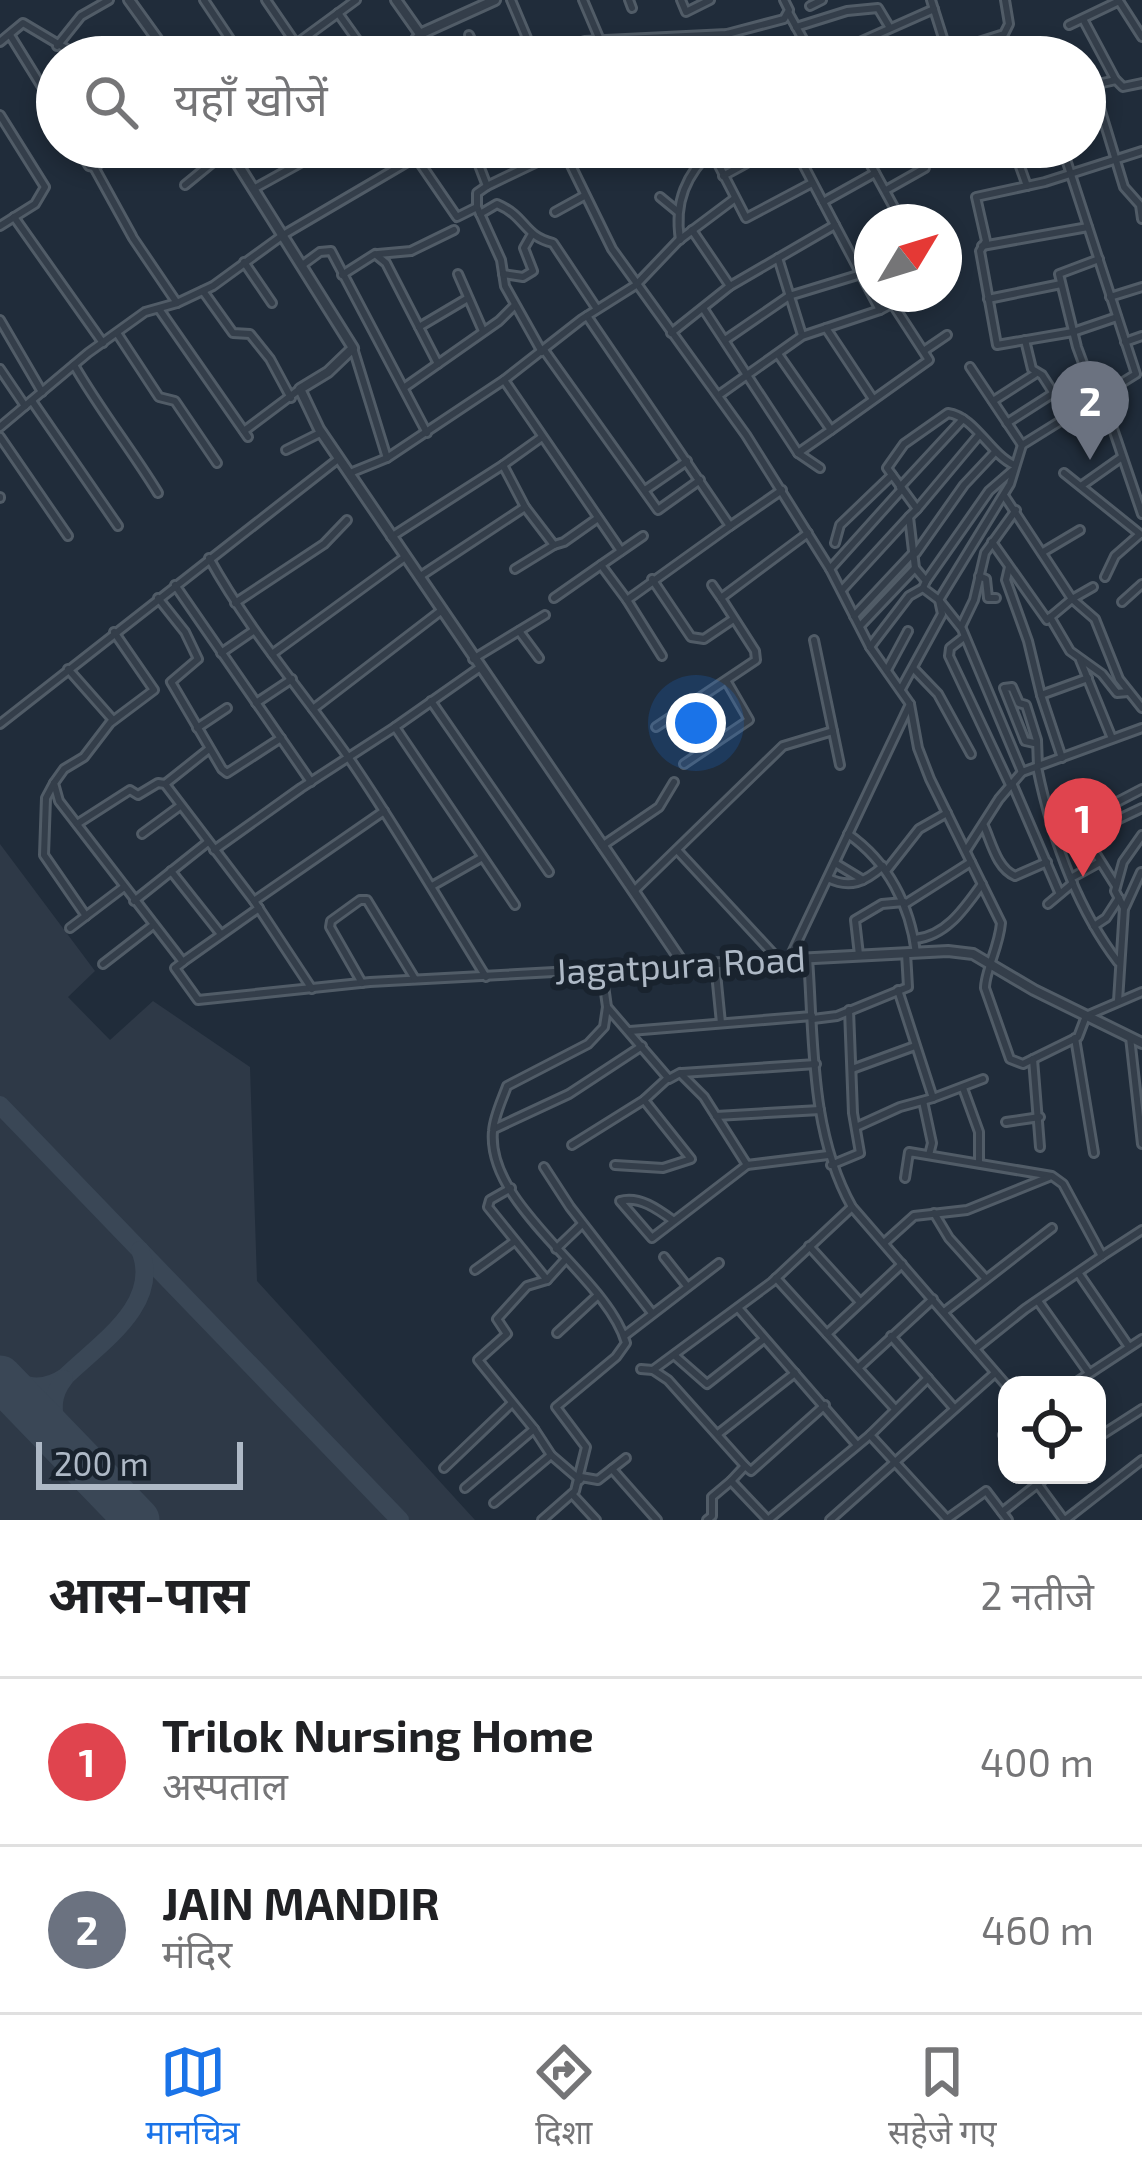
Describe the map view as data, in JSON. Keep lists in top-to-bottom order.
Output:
{
  "streets": {
    "street": ["Jagatpura Road"]
  },
  "scale_bar": "200 m",
  "north": "top right",
  "page": {
    "search": "यहाँ खोजें",
    "pins": ["2", "1"],
    "scale": "200 m",
    "heading": ["आस-पास", "2 नतीजे"],
    "list": [
      {
        "mark": "1",
        "name": "Trilok Nursing Home",
        "note": "अस्पताल",
        "value": "400 m"
      },
      {
        "mark": "2",
        "name": "JAIN MANDIR",
        "note": "मंदिर",
        "value": "460 m"
      }
    ],
    "nav": ["मानचित्र", "दिशा", "सहेजे गए"]
  }
}
